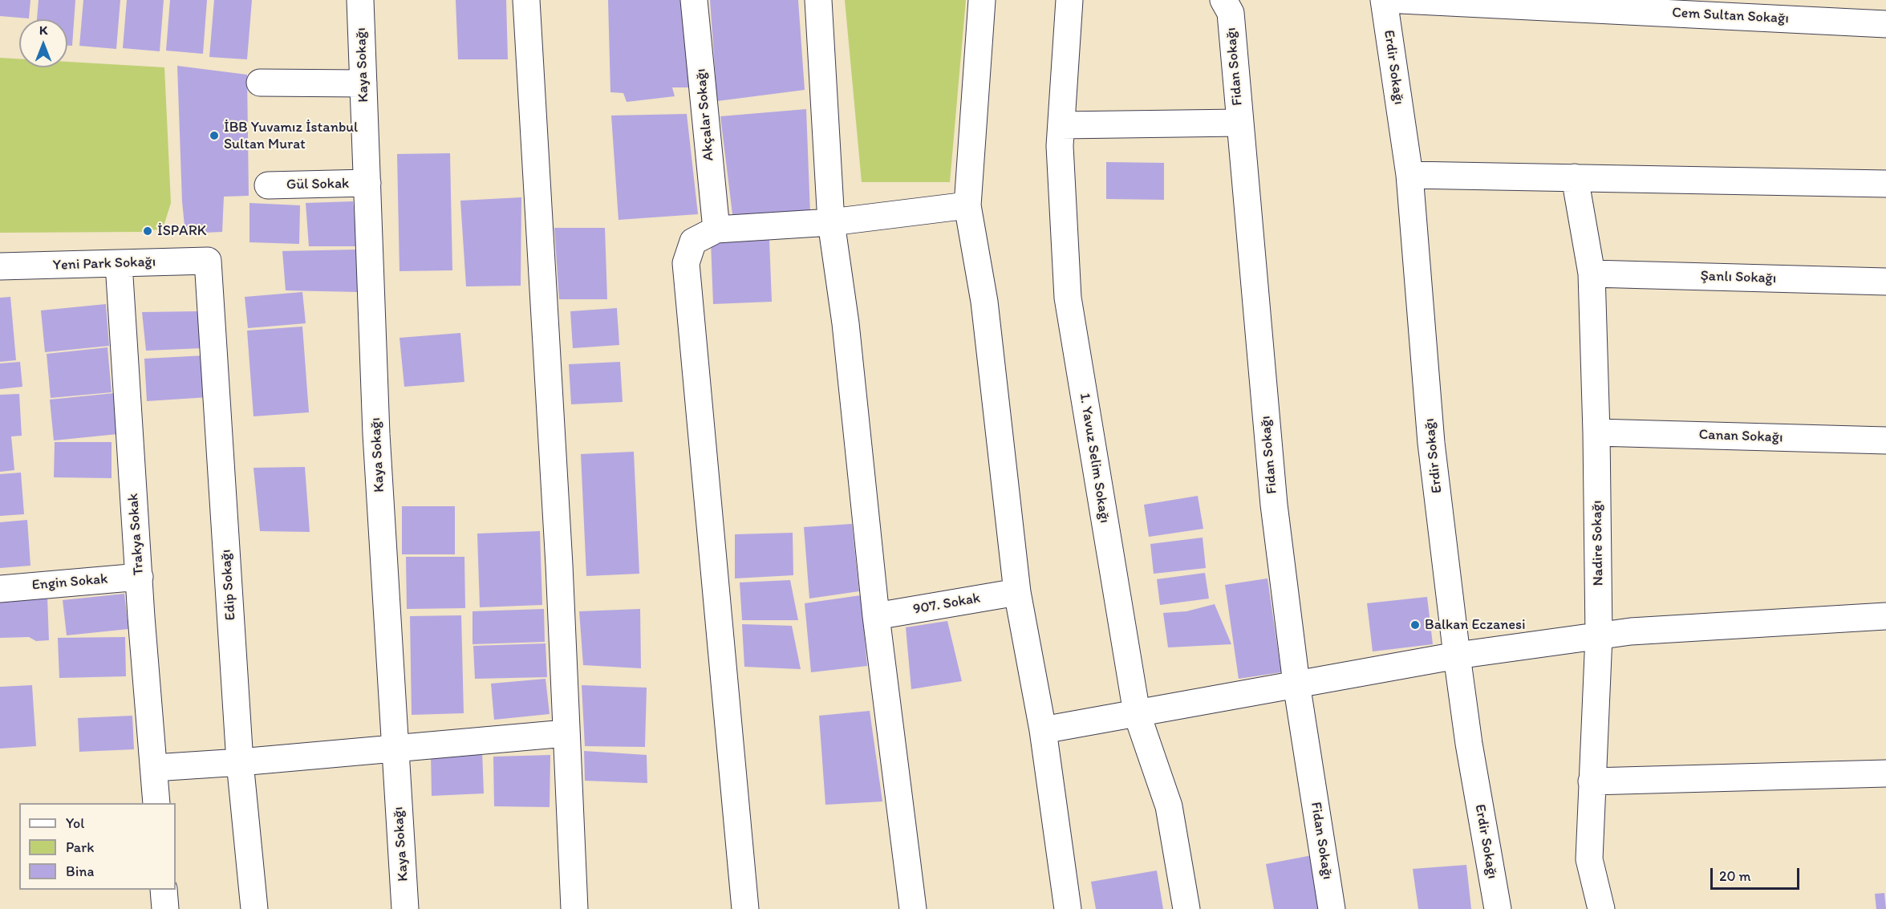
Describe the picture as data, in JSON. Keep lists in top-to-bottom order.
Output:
{
  "streets": {
    "street": [
      "Cem Sultan Sokağı",
      "Kaya Sokağı",
      "Fidan Sokağı",
      "Erdir Sokağı",
      "Akçalar Sokağı",
      "Gül Sokak",
      "Yeni Park Sokağı",
      "Şanlı Sokağı",
      "Canan Sokağı",
      "1. Yavuz Selim Sokağı",
      "Trakya Sokak",
      "Nadire Sokağı",
      "Engin Sokak",
      "Edip Sokağı",
      "907. Sokak"
    ]
  },
  "crossings": [
    ["Kaya Sokağı", "Gül Sokak"],
    ["Yeni Park Sokağı", "Trakya Sokak"],
    ["Yeni Park Sokağı", "Edip Sokağı"],
    ["Şanlı Sokağı", "Nadire Sokağı"],
    ["Canan Sokağı", "Nadire Sokağı"],
    ["Trakya Sokak", "Engin Sokak"]
  ],
  "places": ["İBB Yuvamız İstanbul Sultan Murat", "İSPARK", "Balkan Eczanesi"],
  "legend": ["Yol", "Park", "Bina"],
  "scale_bar": "20 m",
  "north": "top"
}
